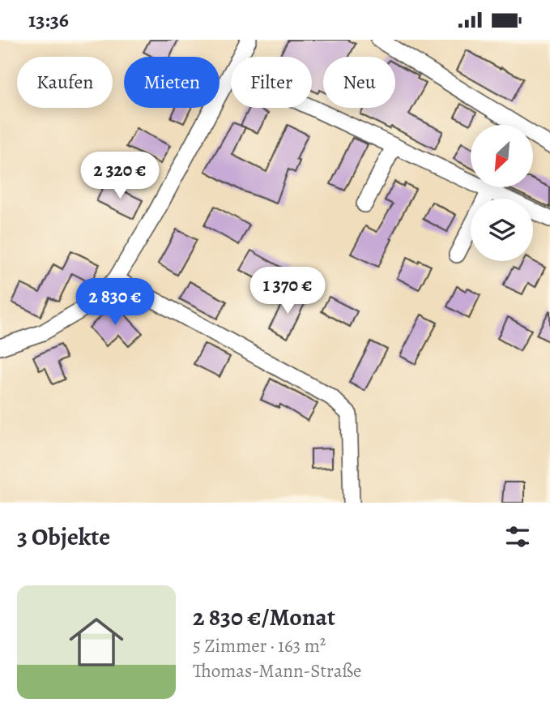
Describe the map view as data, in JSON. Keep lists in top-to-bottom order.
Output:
{
  "north": "bottom left",
  "page": {
    "status": "13:36",
    "chip": [
      "Kaufen",
      "Mieten",
      "Filter",
      "Neu"
    ],
    "price": ["2 320 €", "1 370 €", "2 830 €"],
    "heading": "3 Objekte",
    "list": [
      {
        "name": "2 830 €/Monat",
        "note": "5 Zimmer · 163 m² · Thomas-Mann-Straße"
      }
    ]
  }
}
